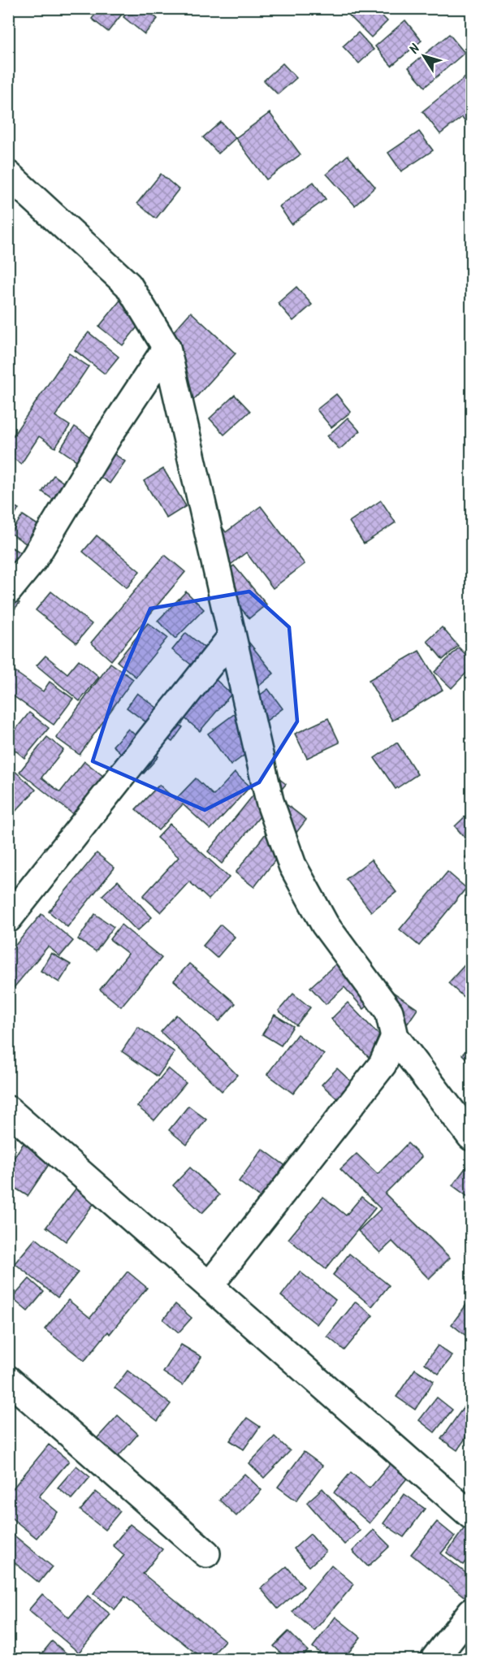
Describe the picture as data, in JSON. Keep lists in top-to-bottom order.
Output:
{
  "north": "top left"
}
